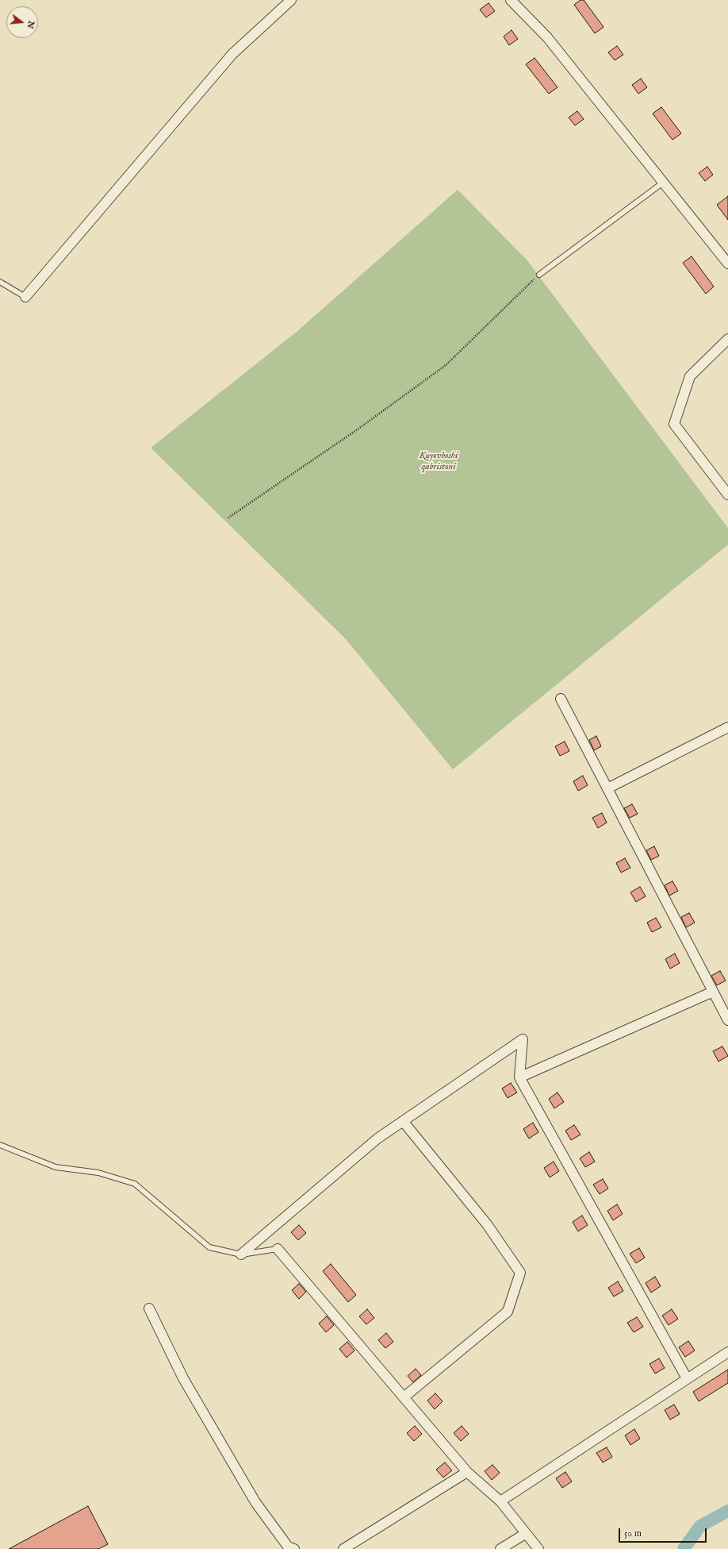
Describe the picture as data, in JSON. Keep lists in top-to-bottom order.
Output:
{
  "parks": ["Kuyovboshi qabristoni"],
  "scale_bar": "50 m",
  "north": "right"
}
